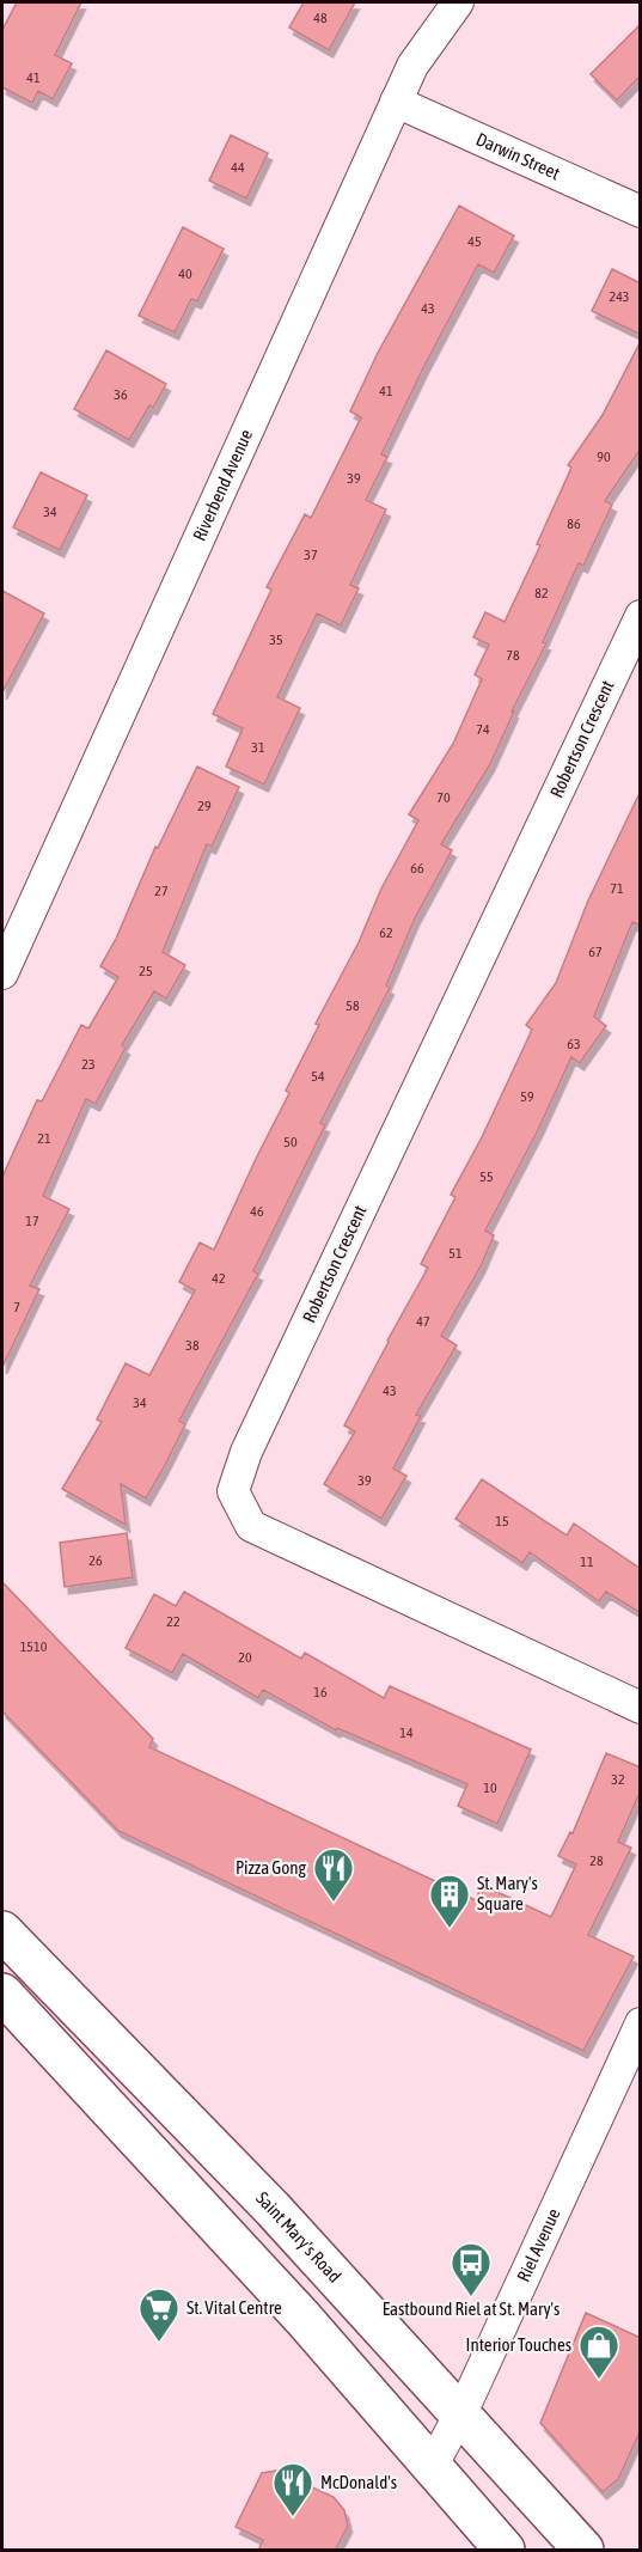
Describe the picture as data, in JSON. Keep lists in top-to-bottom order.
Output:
{
  "streets": {
    "main road": ["Saint Mary's Road"],
    "street": [
      "Darwin Street",
      "Riverbend Avenue",
      "Robertson Crescent",
      "Riel Avenue"
    ]
  },
  "crossings": [
    ["Darwin Street", "Riverbend Avenue"],
    ["Saint Mary's Road", "Riel Avenue"]
  ],
  "places": {
    "restaurant": ["Pizza Gong", "McDonald's"],
    "building": ["St. Mary's Square"],
    "bus stop": ["Eastbound Riel at St. Mary's"],
    "supermarket": ["St. Vital Centre"],
    "shop": ["Interior Touches"]
  },
  "house_numbers": [
    "48",
    "41",
    "44",
    "45",
    "40",
    "243",
    "43",
    "41",
    "36",
    "90",
    "39",
    "34",
    "86",
    "37",
    "82",
    "35",
    "78",
    "74",
    "31",
    "70",
    "29",
    "66",
    "71",
    "27",
    "62",
    "67",
    "25",
    "58",
    "63",
    "23",
    "54",
    "59",
    "21",
    "50",
    "55",
    "46",
    "17",
    "51",
    "42",
    "7",
    "47",
    "38",
    "43",
    "34",
    "39",
    "15",
    "26",
    "11",
    "22",
    "1510",
    "20",
    "16",
    "14",
    "32",
    "10",
    "28"
  ]
}
